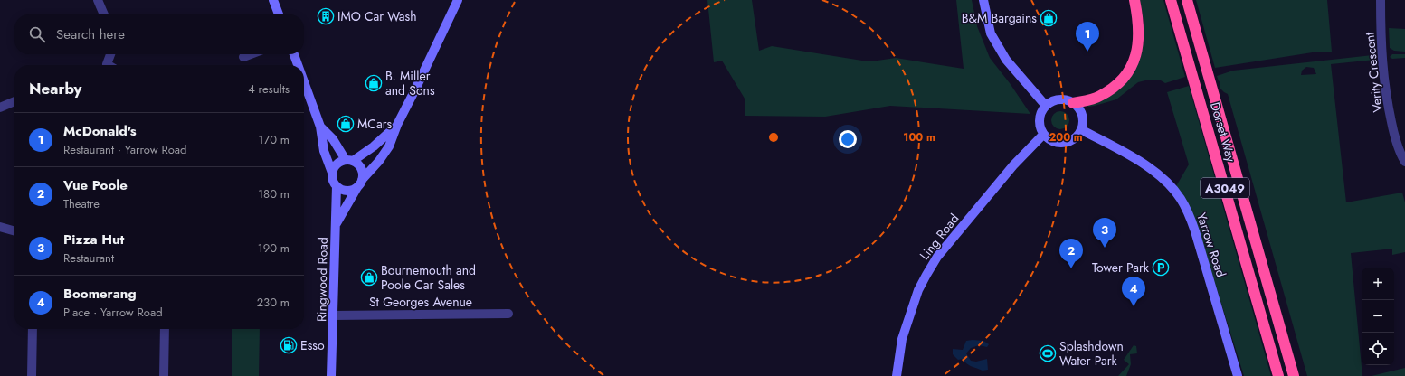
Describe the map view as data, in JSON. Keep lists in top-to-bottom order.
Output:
{
  "streets": {
    "highway": ["Dorset Way", "A3049"],
    "street": [
      "Verity Crescent",
      "Ling Road",
      "Yarrow Road",
      "Ringwood Road",
      "St Georges Avenue"
    ]
  },
  "crossings": [
    ["Ling Road", "Yarrow Road"],
    ["Ringwood Road", "St Georges Avenue"]
  ],
  "places": {
    "building": ["IMO Car Wash"],
    "shop": [
      "B&M Bargains",
      "B. Miller and Sons",
      "MCars",
      "Bournemouth and Poole Car Sales"
    ],
    "parking": ["Tower Park"],
    "fuel station": ["Esso"],
    "sports": ["Splashdown Water Park"]
  },
  "page": {
    "search": "Search here",
    "pins": [
      "1",
      "3",
      "2",
      "4"
    ],
    "heading": ["Nearby", "4 results"],
    "list": [
      {
        "mark": "1",
        "name": "McDonald's",
        "note": "Restaurant · Yarrow Road",
        "value": "170 m"
      },
      {
        "mark": "2",
        "name": "Vue Poole",
        "note": "Theatre",
        "value": "180 m"
      },
      {
        "mark": "3",
        "name": "Pizza Hut",
        "note": "Restaurant",
        "value": "190 m"
      },
      {
        "mark": "4",
        "name": "Boomerang",
        "note": "Place · Yarrow Road",
        "value": "230 m"
      }
    ],
    "map_buttons": ["+", "−"]
  },
  "rings": ["100 m", "200 m"]
}
